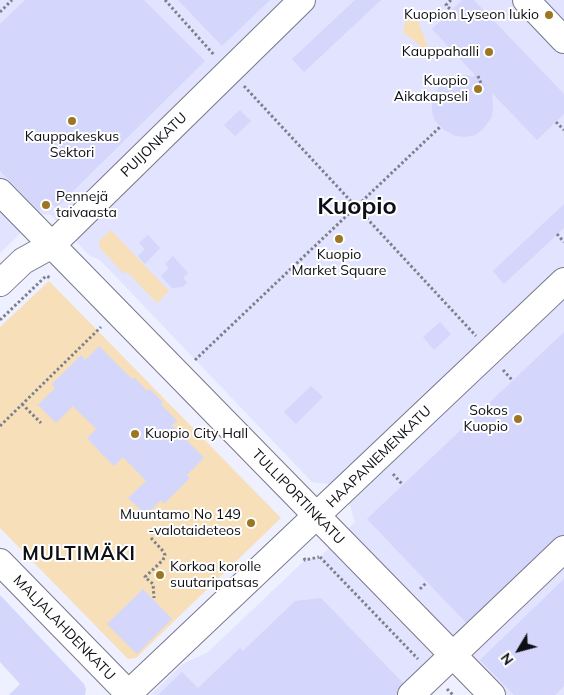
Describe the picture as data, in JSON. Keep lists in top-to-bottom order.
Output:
{
  "streets": {
    "street": [
      "PUIJONKATU",
      "HAAPANIEMENKATU",
      "TULLIPORTINKATU",
      "MALJALAHDENKATU"
    ]
  },
  "crossings": [
    ["PUIJONKATU", "TULLIPORTINKATU"],
    ["HAAPANIEMENKATU", "TULLIPORTINKATU"],
    ["HAAPANIEMENKATU", "MALJALAHDENKATU"]
  ],
  "districts": ["Kuopio", "MULTIMÄKI"],
  "places": [
    "Kuopion Lyseon lukio",
    "Kauppahalli",
    "Kuopio Aikakapseli",
    "Kauppakeskus Sektori",
    "Pennejä taivaasta",
    "Kuopio Market Square",
    "Sokos Kuopio",
    "Kuopio City Hall",
    "Muuntamo No 149 -valotaideteos",
    "Korkoa korolle suutaripatsas"
  ],
  "north": "bottom left"
}
